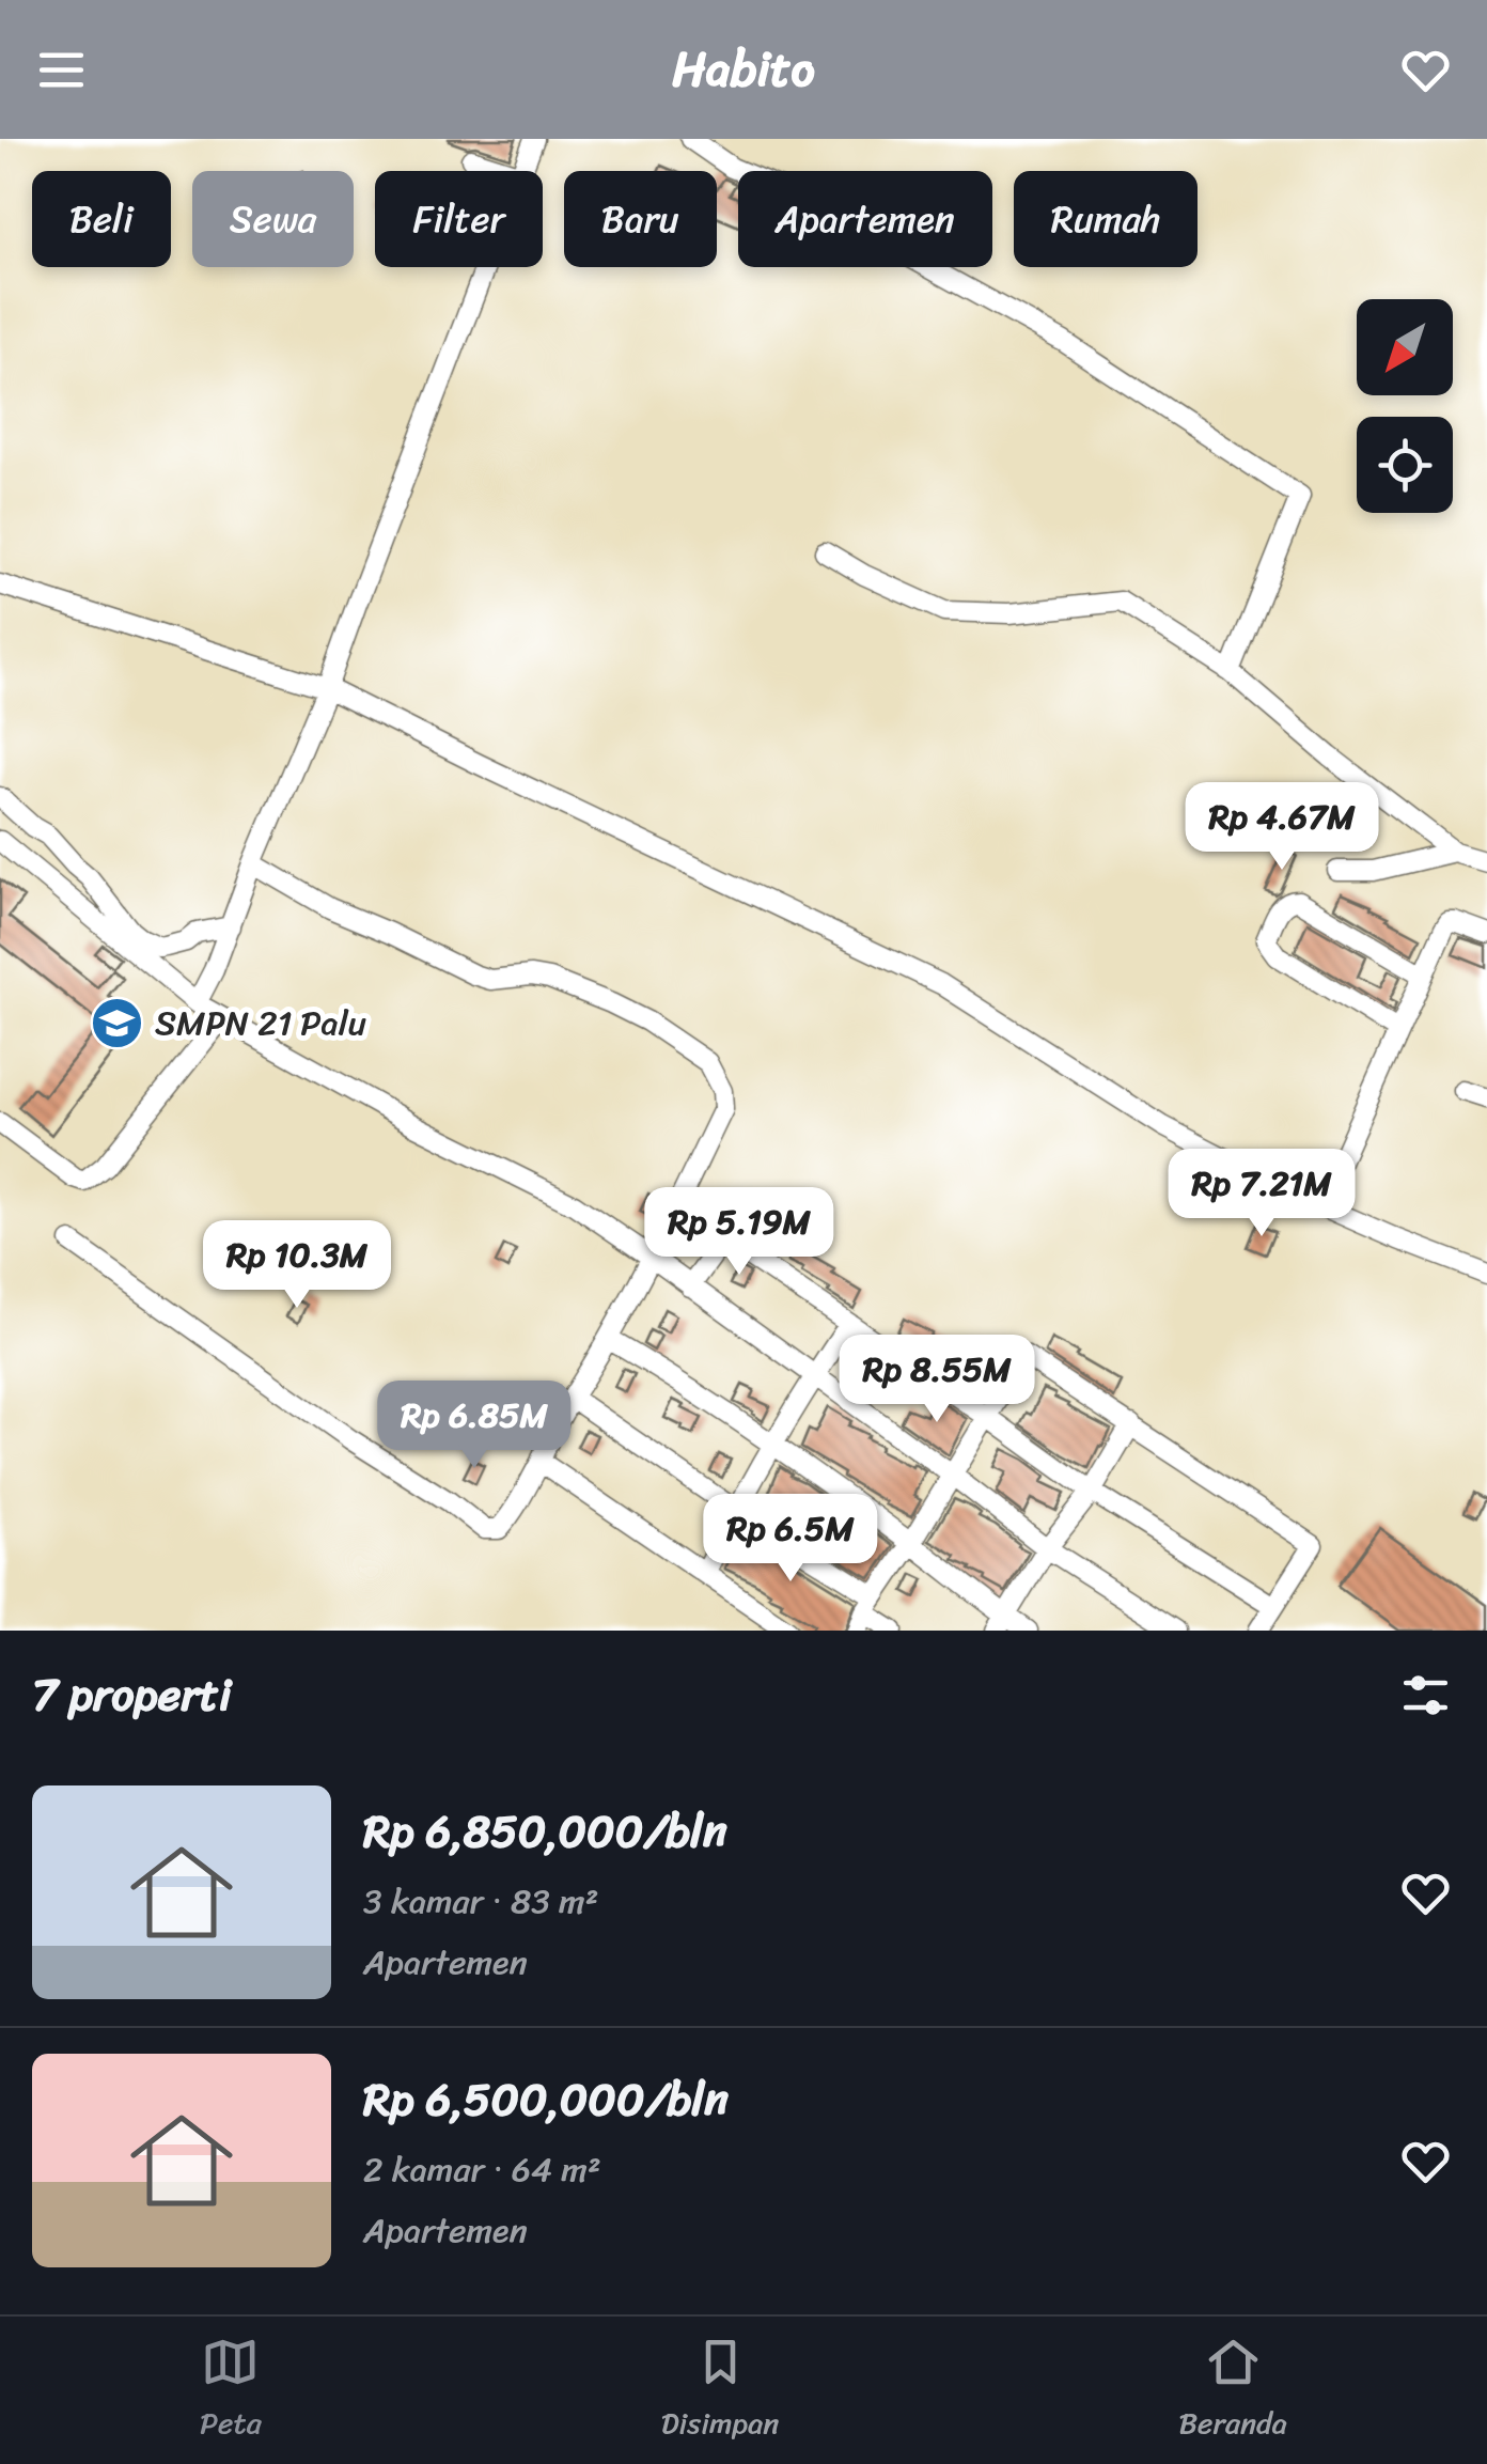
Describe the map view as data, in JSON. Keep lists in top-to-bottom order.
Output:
{
  "places": {
    "school or university": ["SMPN 21 Palu"]
  },
  "north": "bottom left",
  "page": {
    "header": "Habito",
    "chip": [
      "Beli",
      "Sewa",
      "Filter",
      "Baru",
      "Apartemen",
      "Rumah"
    ],
    "price": [
      "Rp 4.67M",
      "Rp 7.21M",
      "Rp 5.19M",
      "Rp 10.3M",
      "Rp 8.55M",
      "Rp 6.85M",
      "Rp 6.5M"
    ],
    "heading": "7 properti",
    "list": [
      {
        "name": "Rp 6,850,000/bln",
        "note": "3 kamar · 83 m² · Apartemen"
      },
      {
        "name": "Rp 6,500,000/bln",
        "note": "2 kamar · 64 m² · Apartemen"
      }
    ],
    "tabs": ["Peta", "Disimpan", "Beranda"]
  }
}
